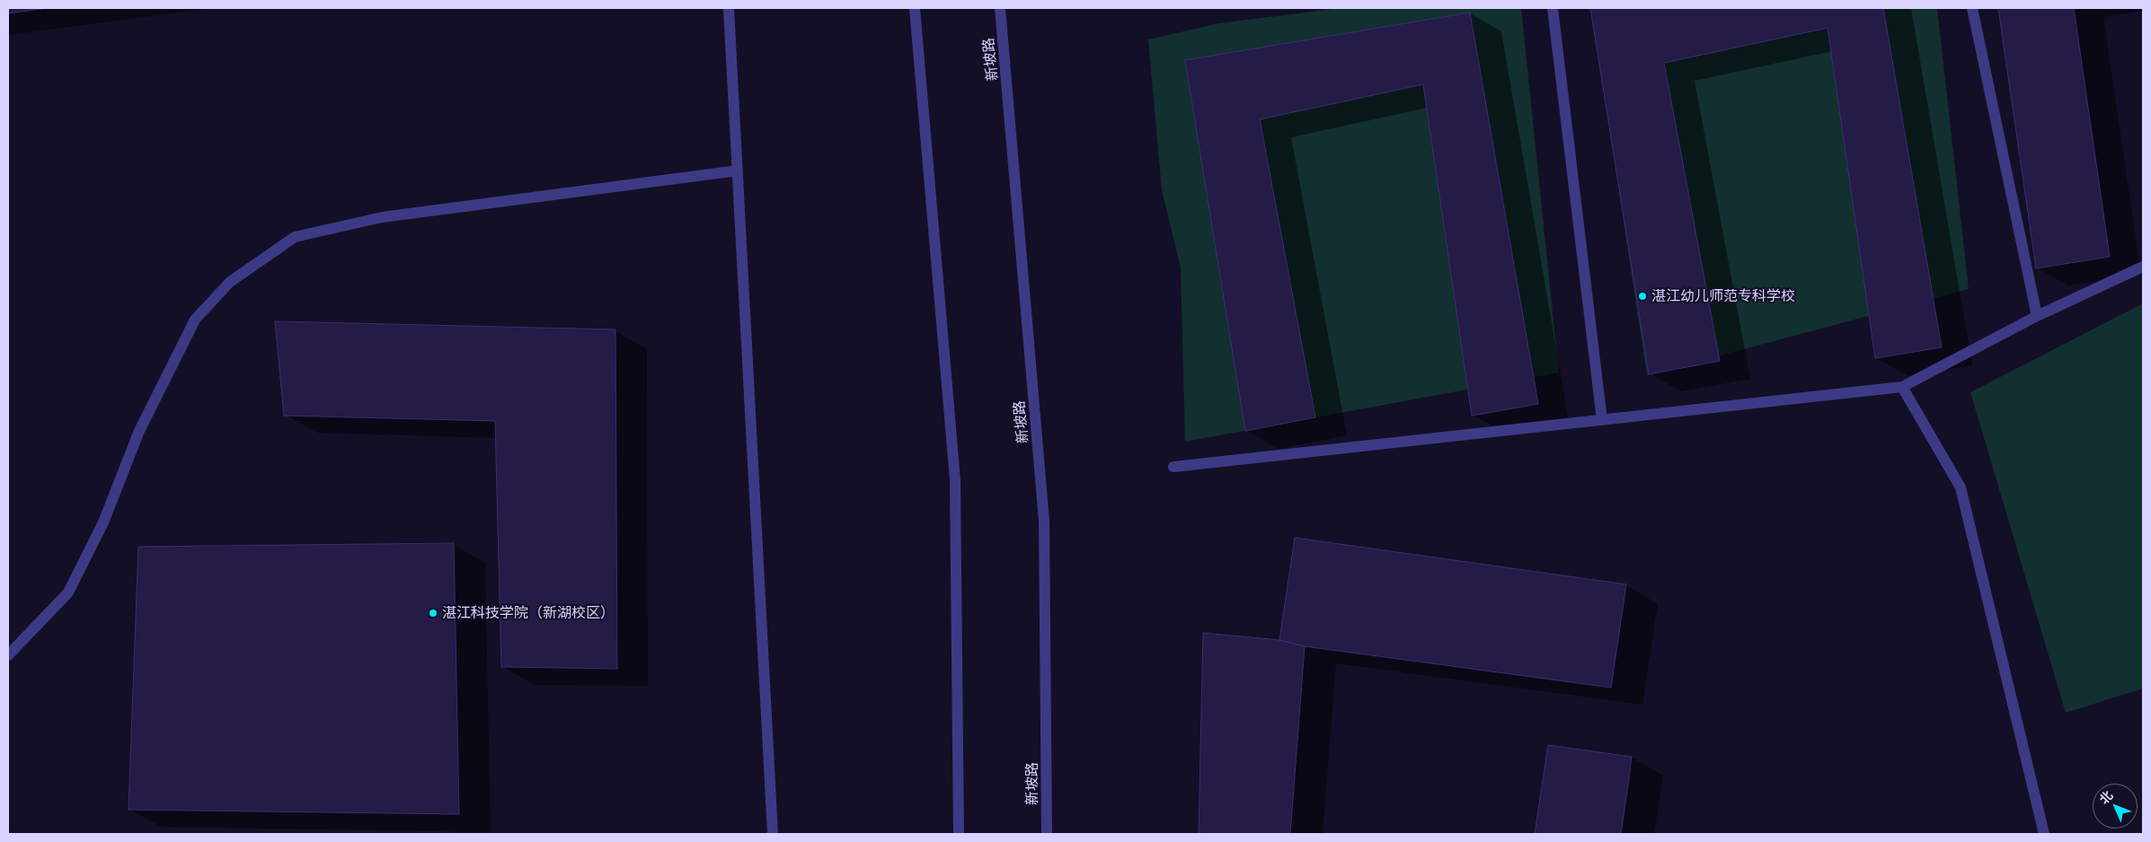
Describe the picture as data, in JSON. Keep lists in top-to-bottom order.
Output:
{
  "streets": {
    "street": ["新坡路"]
  },
  "places": ["湛江幼儿师范专科学校", "湛江科技学院（新湖校区）"],
  "north": "top left"
}
